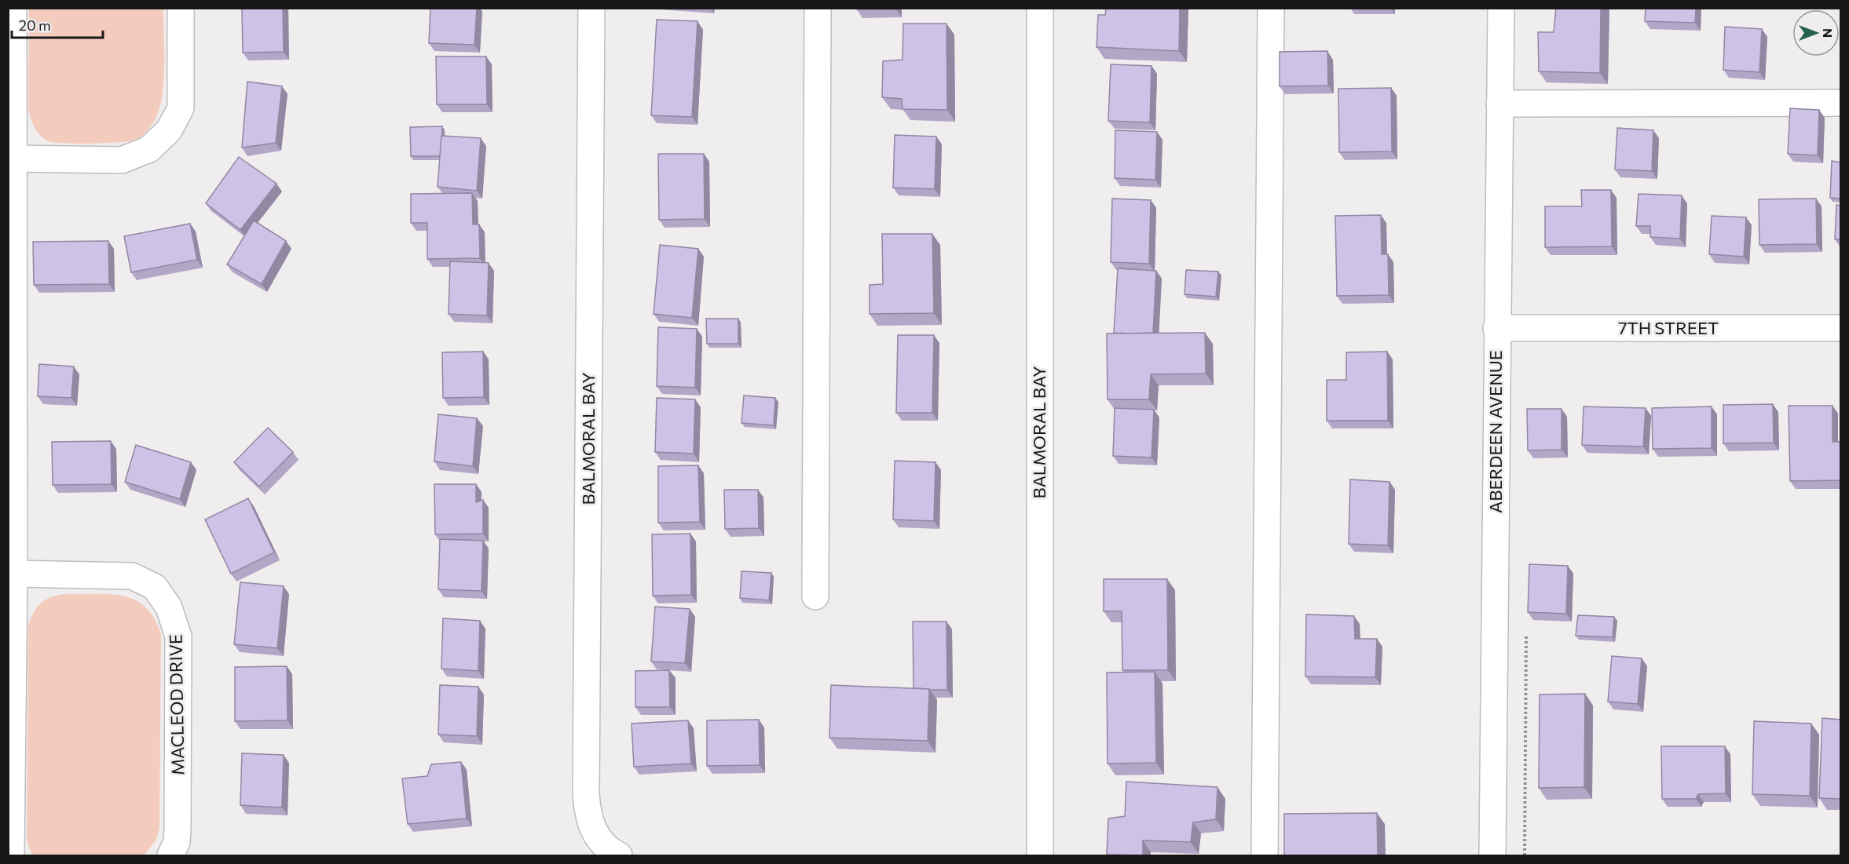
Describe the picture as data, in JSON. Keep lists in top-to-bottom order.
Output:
{
  "streets": {
    "street": [
      "7TH STREET",
      "ABERDEEN AVENUE",
      "BALMORAL BAY",
      "MACLEOD DRIVE"
    ]
  },
  "crossings": [
    ["7TH STREET", "ABERDEEN AVENUE"]
  ],
  "scale_bar": "20 m",
  "north": "right"
}
